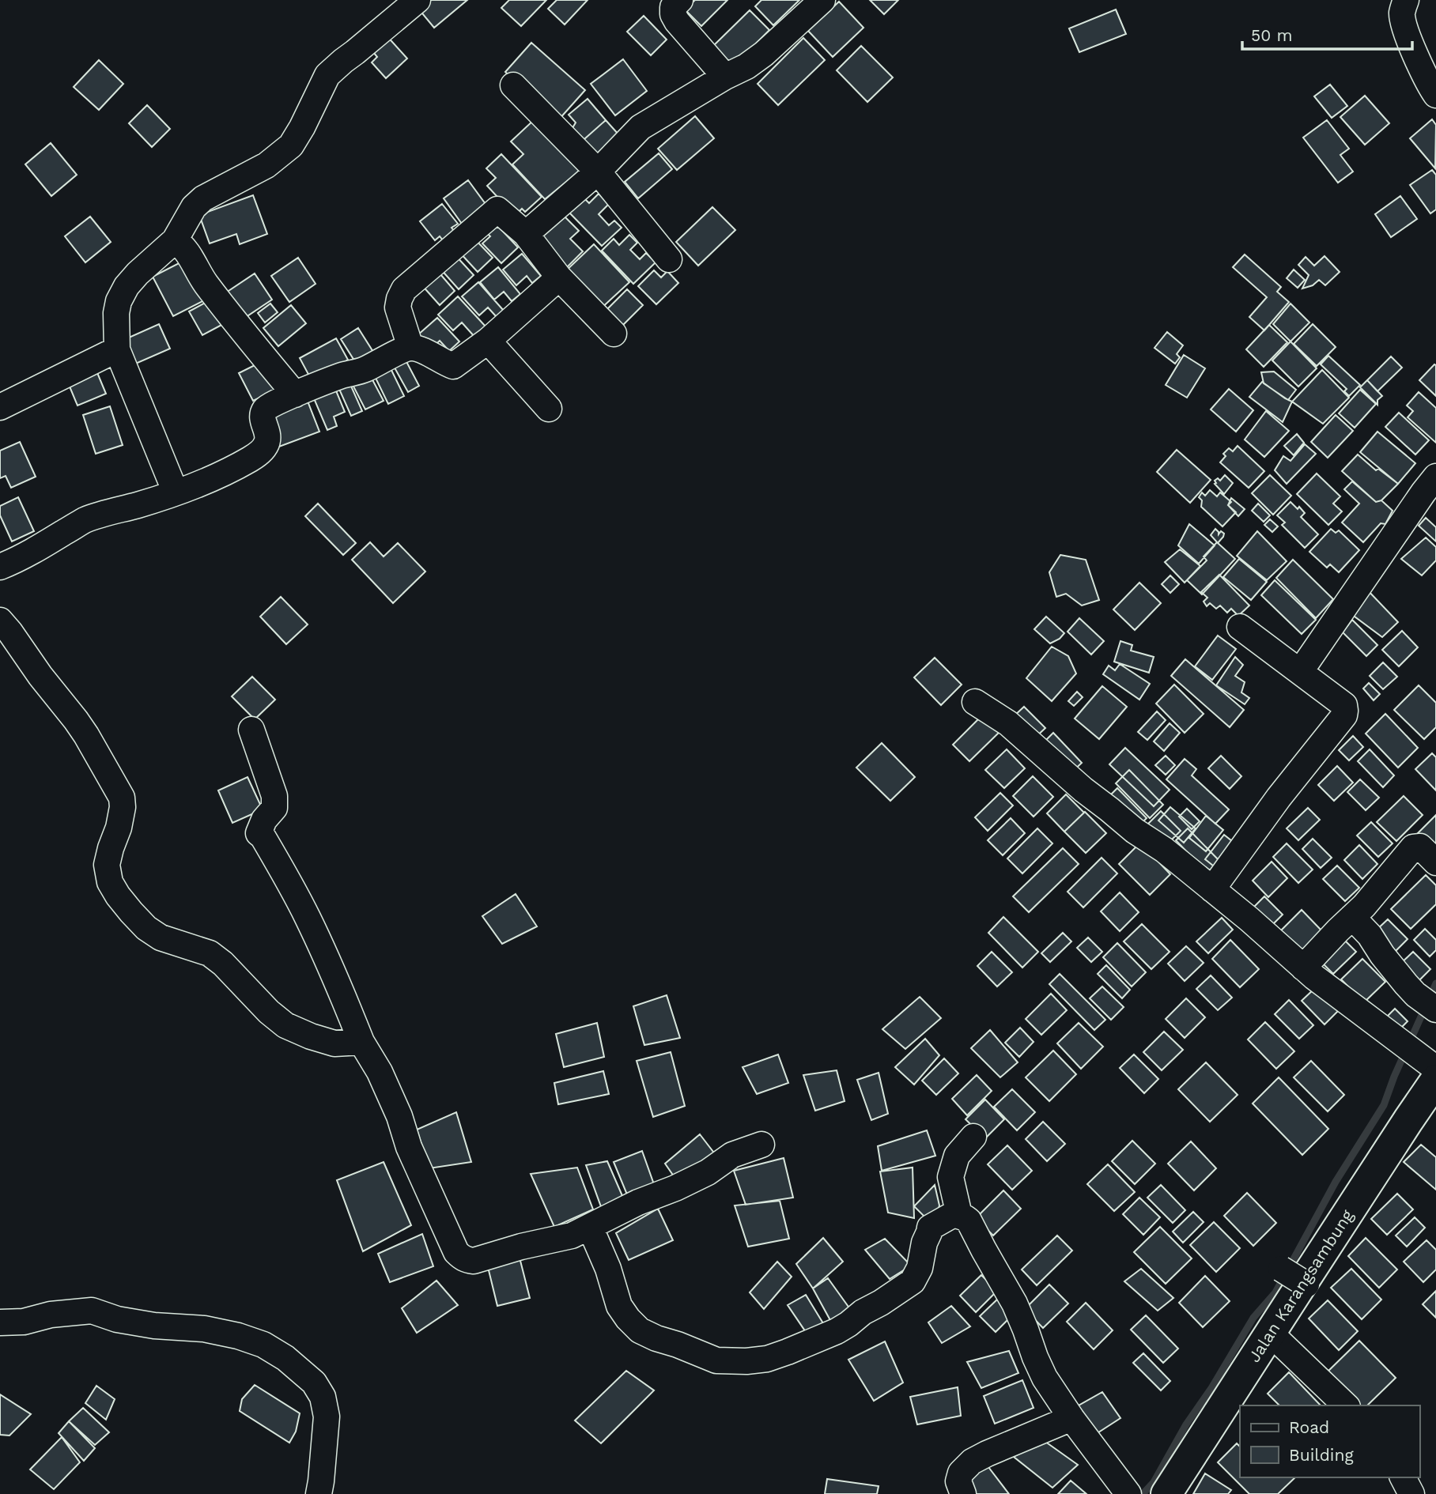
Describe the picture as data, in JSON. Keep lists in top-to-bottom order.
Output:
{
  "streets": {
    "main road": ["Jalan Karangsambung"]
  },
  "legend": ["Road", "Building"],
  "scale_bar": "50 m"
}
